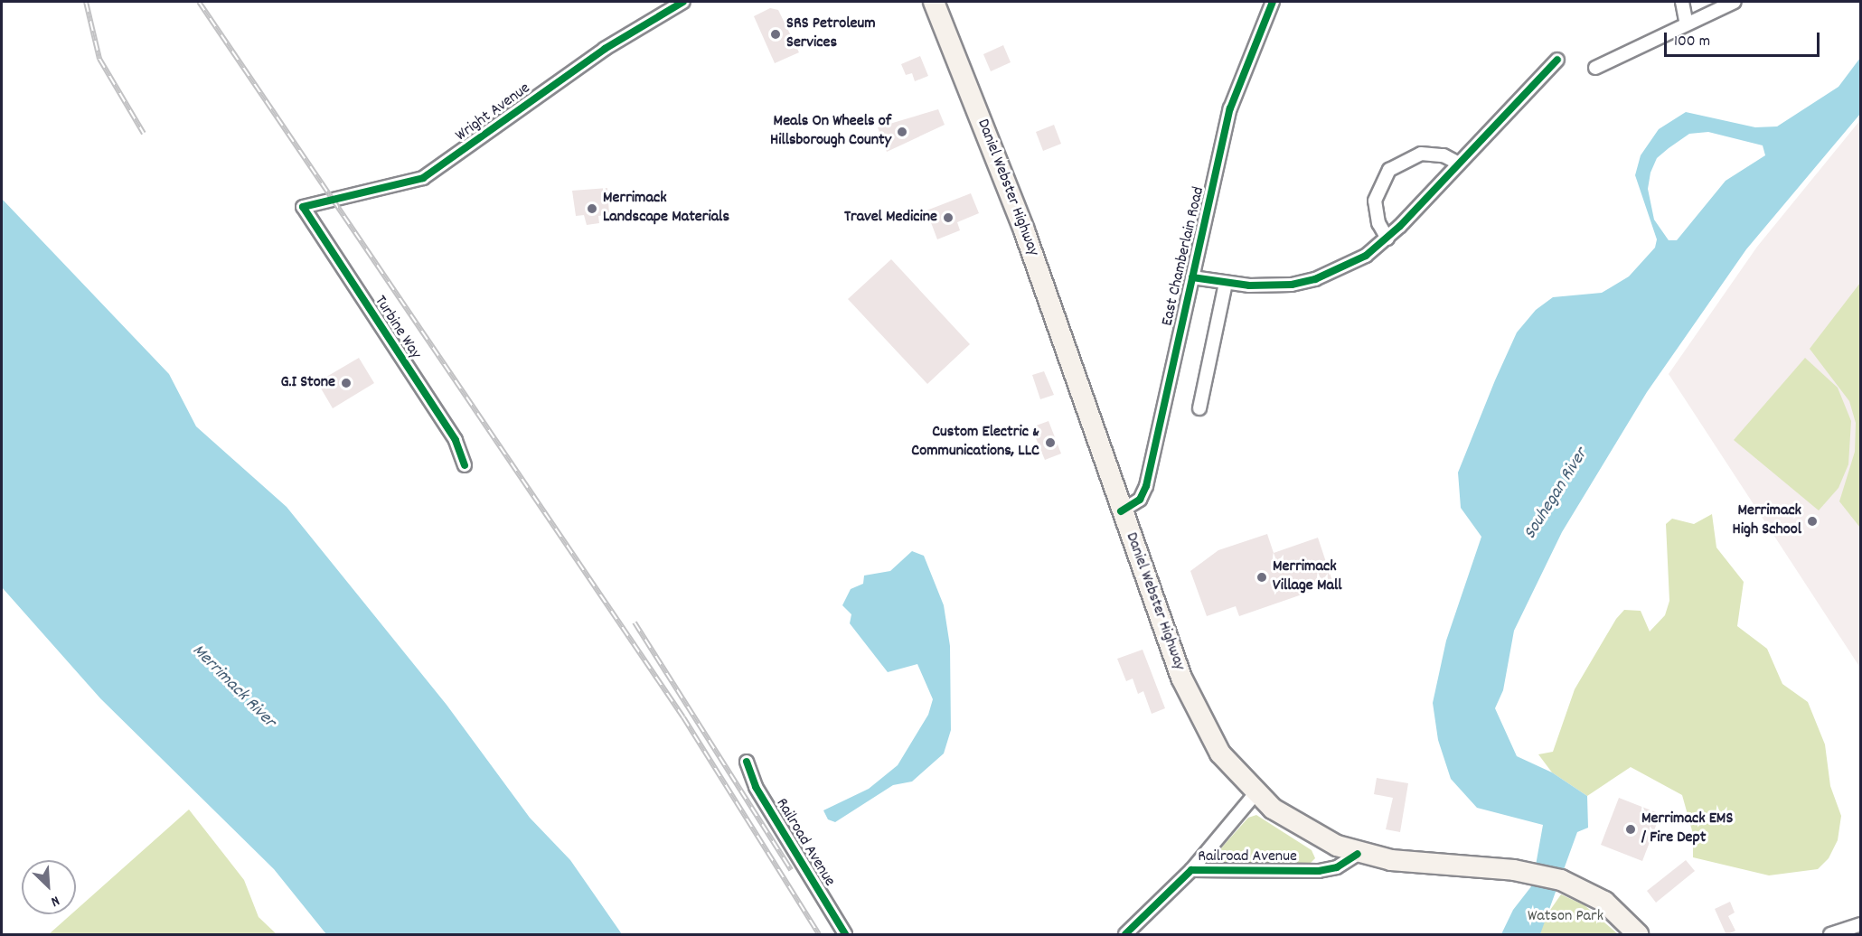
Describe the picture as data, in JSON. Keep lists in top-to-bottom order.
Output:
{
  "streets": {
    "main road": ["Daniel Webster Highway"],
    "street": [
      "Wright Avenue",
      "East Chamberlain Road",
      "Turbine Way",
      "Railroad Avenue"
    ]
  },
  "crossings": [
    ["Wright Avenue", "Turbine Way"],
    ["Daniel Webster Highway", "East Chamberlain Road"],
    ["Daniel Webster Highway", "Railroad Avenue"]
  ],
  "water": ["Souhegan River", "Merrimack River"],
  "parks": ["Watson Park"],
  "places": [
    "SRS Petroleum Services",
    "Meals On Wheels of Hillsborough County",
    "Merrimack Landscape Materials",
    "Travel Medicine",
    "G.I Stone",
    "Custom Electric & Communications, LLC",
    "Merrimack High School",
    "Merrimack Village Mall",
    "Merrimack EMS / Fire Dept"
  ],
  "scale_bar": "100 m",
  "north": "bottom right"
}
